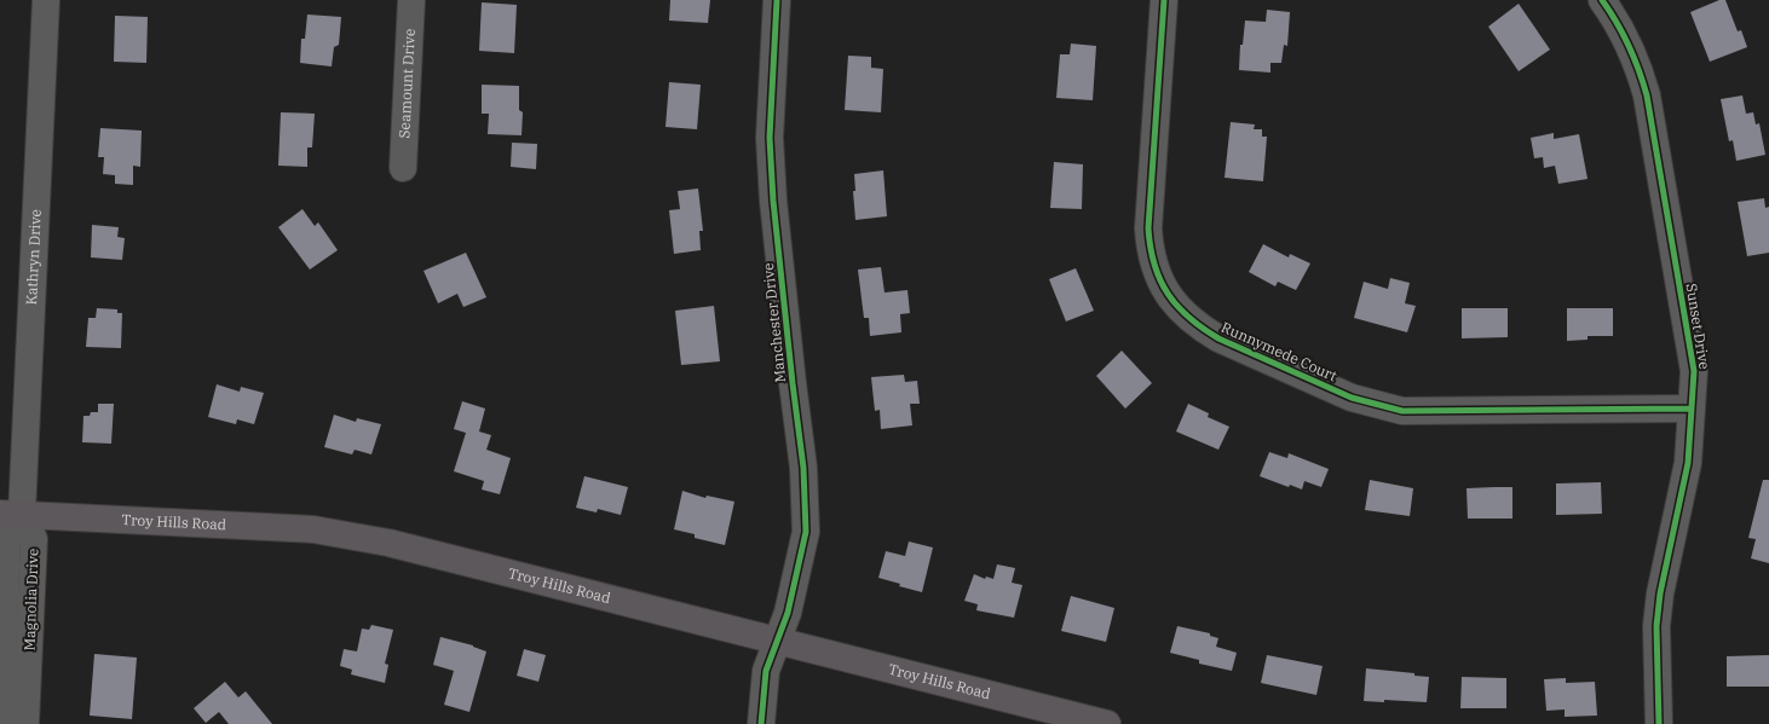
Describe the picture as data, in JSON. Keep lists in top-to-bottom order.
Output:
{
  "streets": {
    "main road": ["Troy Hills Road"],
    "street": [
      "Seamount Drive",
      "Kathryn Drive",
      "Manchester Drive",
      "Sunset Drive",
      "Runnymede Court",
      "Magnolia Drive"
    ]
  },
  "crossings": [
    ["Kathryn Drive", "Troy Hills Road"],
    ["Kathryn Drive", "Magnolia Drive"],
    ["Manchester Drive", "Troy Hills Road"],
    ["Sunset Drive", "Runnymede Court"],
    ["Troy Hills Road", "Magnolia Drive"]
  ]
}
